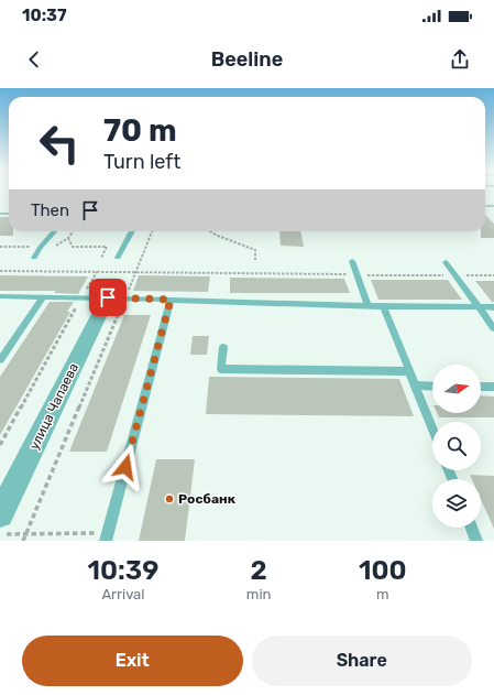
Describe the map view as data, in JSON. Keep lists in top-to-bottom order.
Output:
{
  "streets": {
    "street": ["улица Чапаева"]
  },
  "places": ["Росбанк"],
  "north": "right",
  "page": {
    "status": "10:37",
    "header": "Beeline",
    "turn": ["70 m", "Turn left"],
    "then": "Then",
    "eta": [
      "10:39",
      "Arrival",
      "2",
      "min",
      "100",
      "m"
    ],
    "buttons": ["Exit", "Share"]
  }
}
